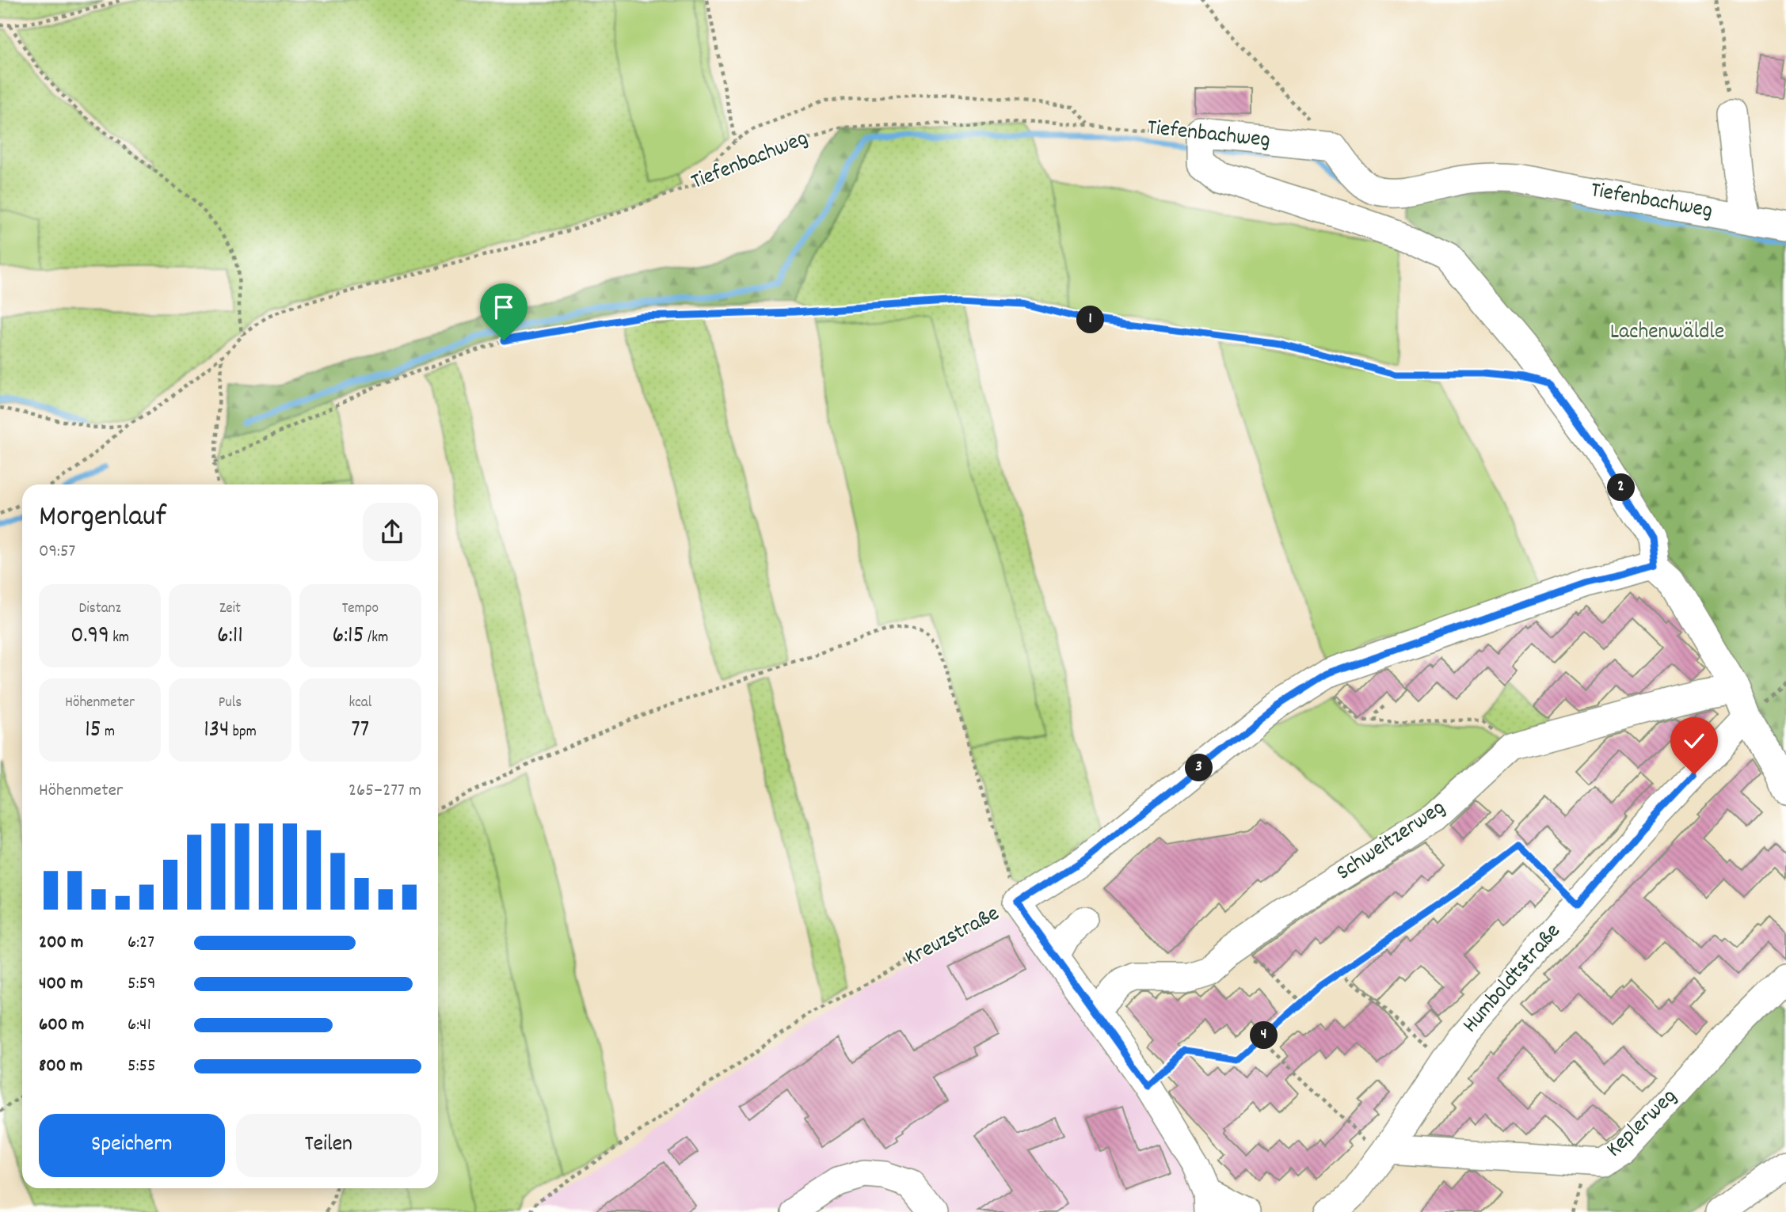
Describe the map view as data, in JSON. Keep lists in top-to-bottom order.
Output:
{
  "streets": {
    "street": [
      "Tiefenbachweg",
      "Schweitzerweg",
      "Kreuzstraße",
      "Humboldtstraße",
      "Keplerweg"
    ]
  },
  "crossings": [
    ["Humboldtstraße", "Keplerweg"]
  ],
  "parks": ["Lachenwäldle"],
  "page": {
    "pins": [
      "1",
      "2",
      "3",
      "4"
    ],
    "heading": ["Morgenlauf", "09:57"],
    "stats": [
      ["Distanz", "0.99 km"],
      ["Zeit", "6:11"],
      ["Tempo", "6:15 /km"],
      ["Höhenmeter", "15 m"],
      ["Puls", "134 bpm"],
      ["kcal", "77"]
    ],
    "chart": ["Höhenmeter", "265–277 m"],
    "list": [
      {
        "name": "200 m",
        "note": "6:27"
      },
      {
        "name": "400 m",
        "note": "5:59"
      },
      {
        "name": "600 m",
        "note": "6:41"
      },
      {
        "name": "800 m",
        "note": "5:55"
      }
    ],
    "buttons": ["Speichern", "Teilen"]
  }
}
